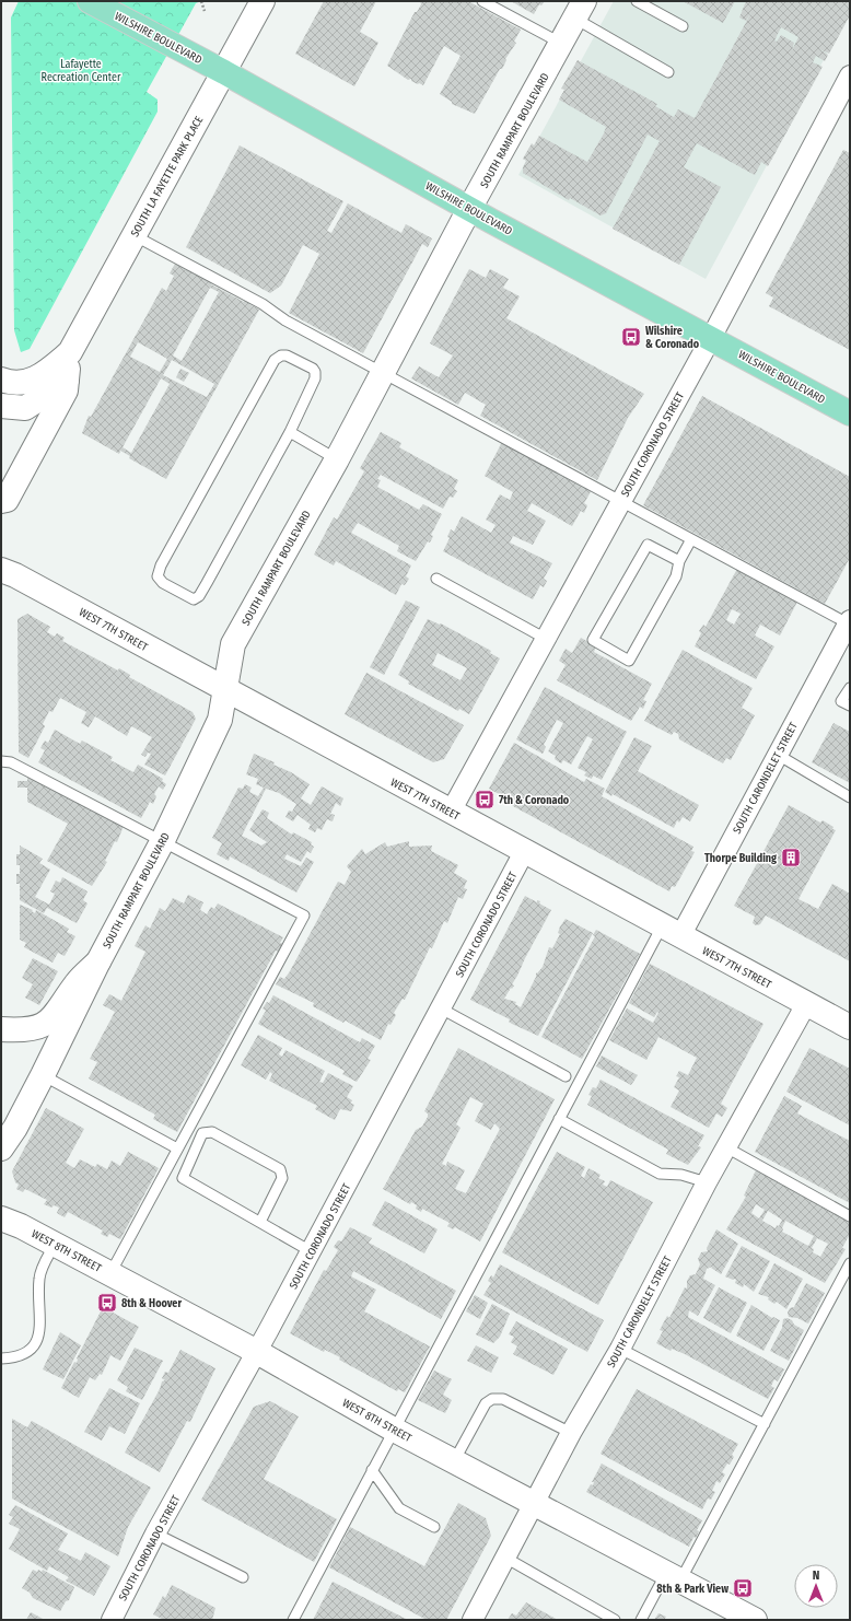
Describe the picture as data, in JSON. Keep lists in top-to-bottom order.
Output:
{
  "streets": {
    "main road": ["WILSHIRE BOULEVARD"],
    "street": [
      "SOUTH RAMPART BOULEVARD",
      "SOUTH LA FAYETTE PARK PLACE",
      "SOUTH CORONADO STREET",
      "WEST 7TH STREET",
      "SOUTH CARONDELET STREET",
      "WEST 8TH STREET"
    ]
  },
  "crossings": [
    ["WILSHIRE BOULEVARD", "SOUTH RAMPART BOULEVARD"],
    ["WILSHIRE BOULEVARD", "SOUTH LA FAYETTE PARK PLACE"],
    ["WILSHIRE BOULEVARD", "SOUTH CORONADO STREET"],
    ["SOUTH RAMPART BOULEVARD", "WEST 7TH STREET"],
    ["SOUTH CORONADO STREET", "WEST 7TH STREET"],
    ["SOUTH CORONADO STREET", "WEST 8TH STREET"],
    ["WEST 7TH STREET", "SOUTH CARONDELET STREET"],
    ["SOUTH CARONDELET STREET", "WEST 8TH STREET"]
  ],
  "parks": ["Lafayette Recreation Center"],
  "places": {
    "bus stop": [
      "Wilshire & Coronado",
      "7th & Coronado",
      "8th & Hoover",
      "8th & Park View"
    ],
    "building": ["Thorpe Building"]
  },
  "north": "top"
}
